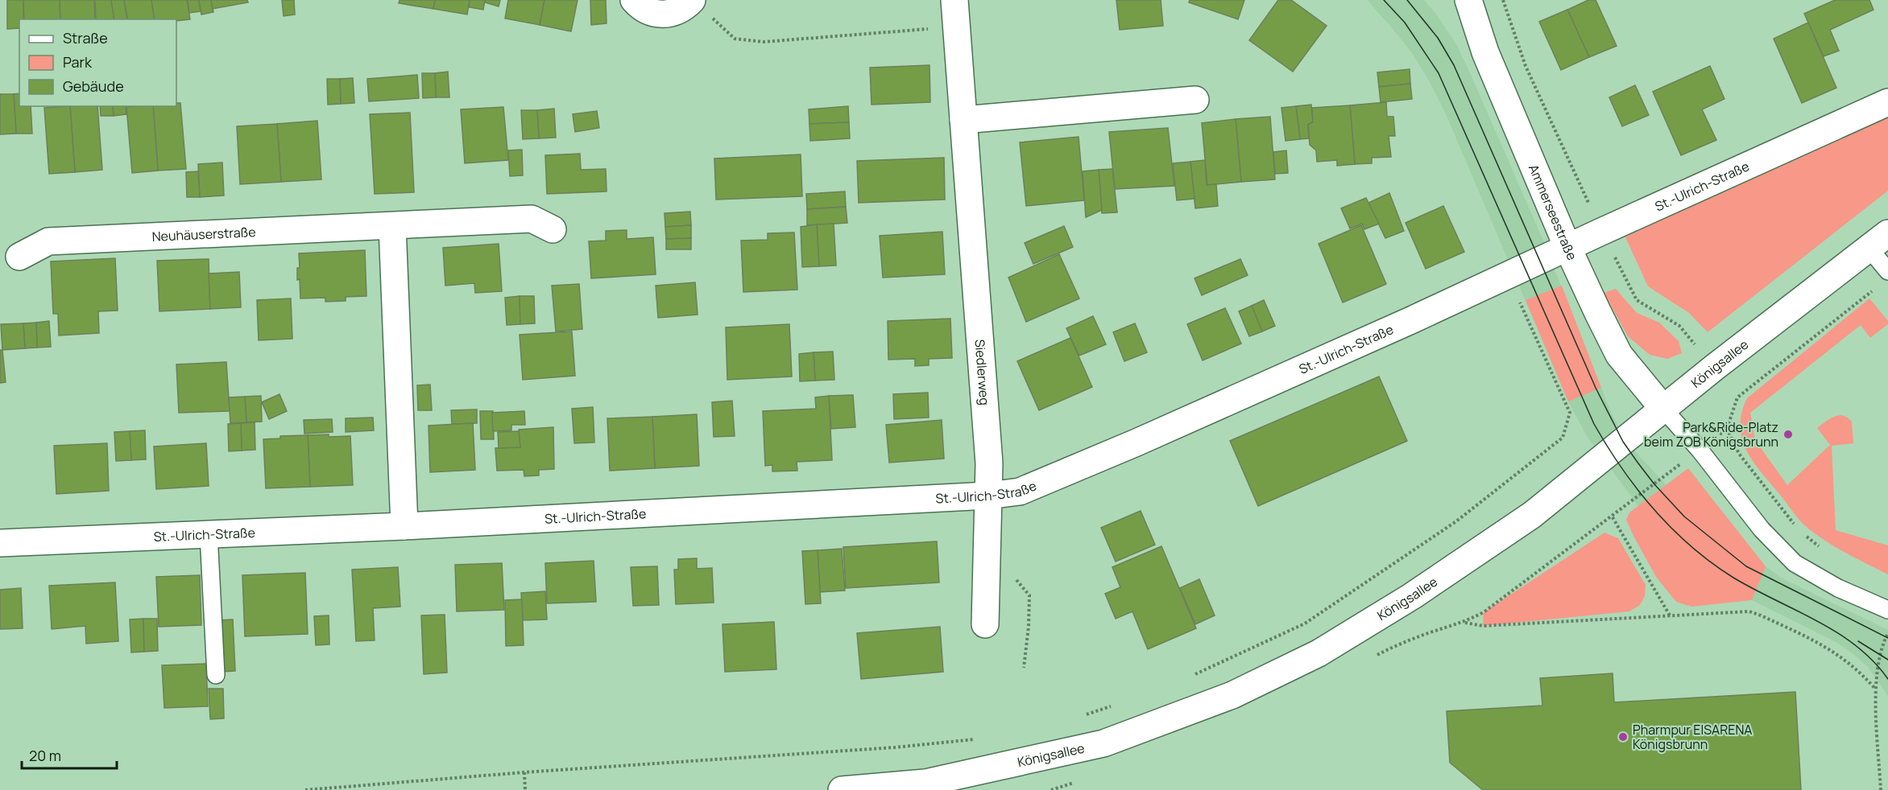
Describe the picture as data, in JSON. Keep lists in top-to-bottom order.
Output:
{
  "streets": {
    "street": [
      "St.-Ulrich-Straße",
      "Ammerseestraße",
      "Neuhäuserstraße",
      "Königsallee",
      "Siedlerweg"
    ]
  },
  "crossings": [
    ["St.-Ulrich-Straße", "Ammerseestraße"],
    ["St.-Ulrich-Straße", "Siedlerweg"],
    ["Ammerseestraße", "Königsallee"]
  ],
  "places": ["Park&Ride-Platz beim ZOB Königsbrunn", "Pharmpur EISARENA Königsbrunn"],
  "legend": ["Straße", "Park", "Gebäude"],
  "scale_bar": "20 m"
}
